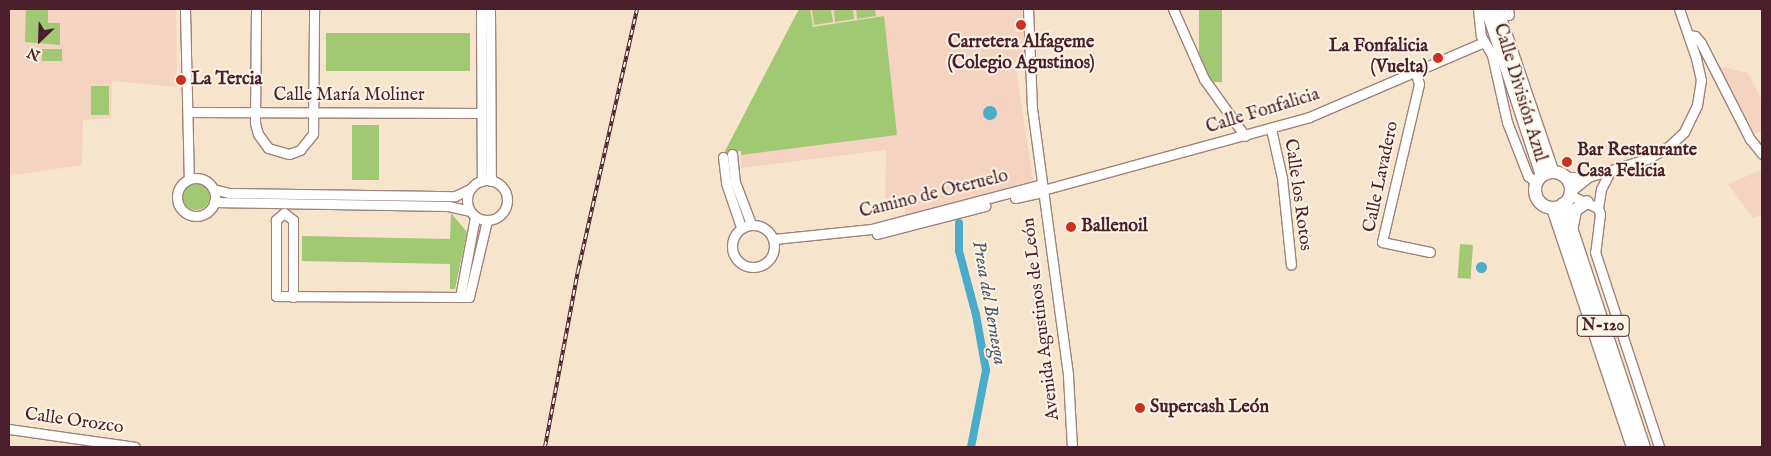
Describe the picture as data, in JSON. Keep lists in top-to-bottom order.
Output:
{
  "streets": {
    "highway": ["N-120"],
    "street": [
      "Calle División Azul",
      "Calle María Moliner",
      "Calle Fonfalicia",
      "Calle Lavadero",
      "Camino de Oteruelo",
      "Calle los Rotos",
      "Avenida Agustinos de León",
      "Calle Orozco"
    ]
  },
  "crossings": [
    ["Calle División Azul", "Calle Fonfalicia"],
    ["Calle División Azul", "N-120"],
    ["Calle Fonfalicia", "Calle Lavadero"],
    ["Calle Fonfalicia", "Camino de Oteruelo"],
    ["Calle Fonfalicia", "Calle los Rotos"],
    ["Calle Fonfalicia", "Avenida Agustinos de León"],
    ["Camino de Oteruelo", "Avenida Agustinos de León"]
  ],
  "water": ["Presa del Bernesga"],
  "places": [
    "Carretera Alfageme (Colegio Agustinos)",
    "La Fonfalicia (Vuelta)",
    "La Tercia",
    "Bar Restaurante Casa Felicia",
    "Ballenoil",
    "Supercash León"
  ],
  "north": "bottom left"
}
